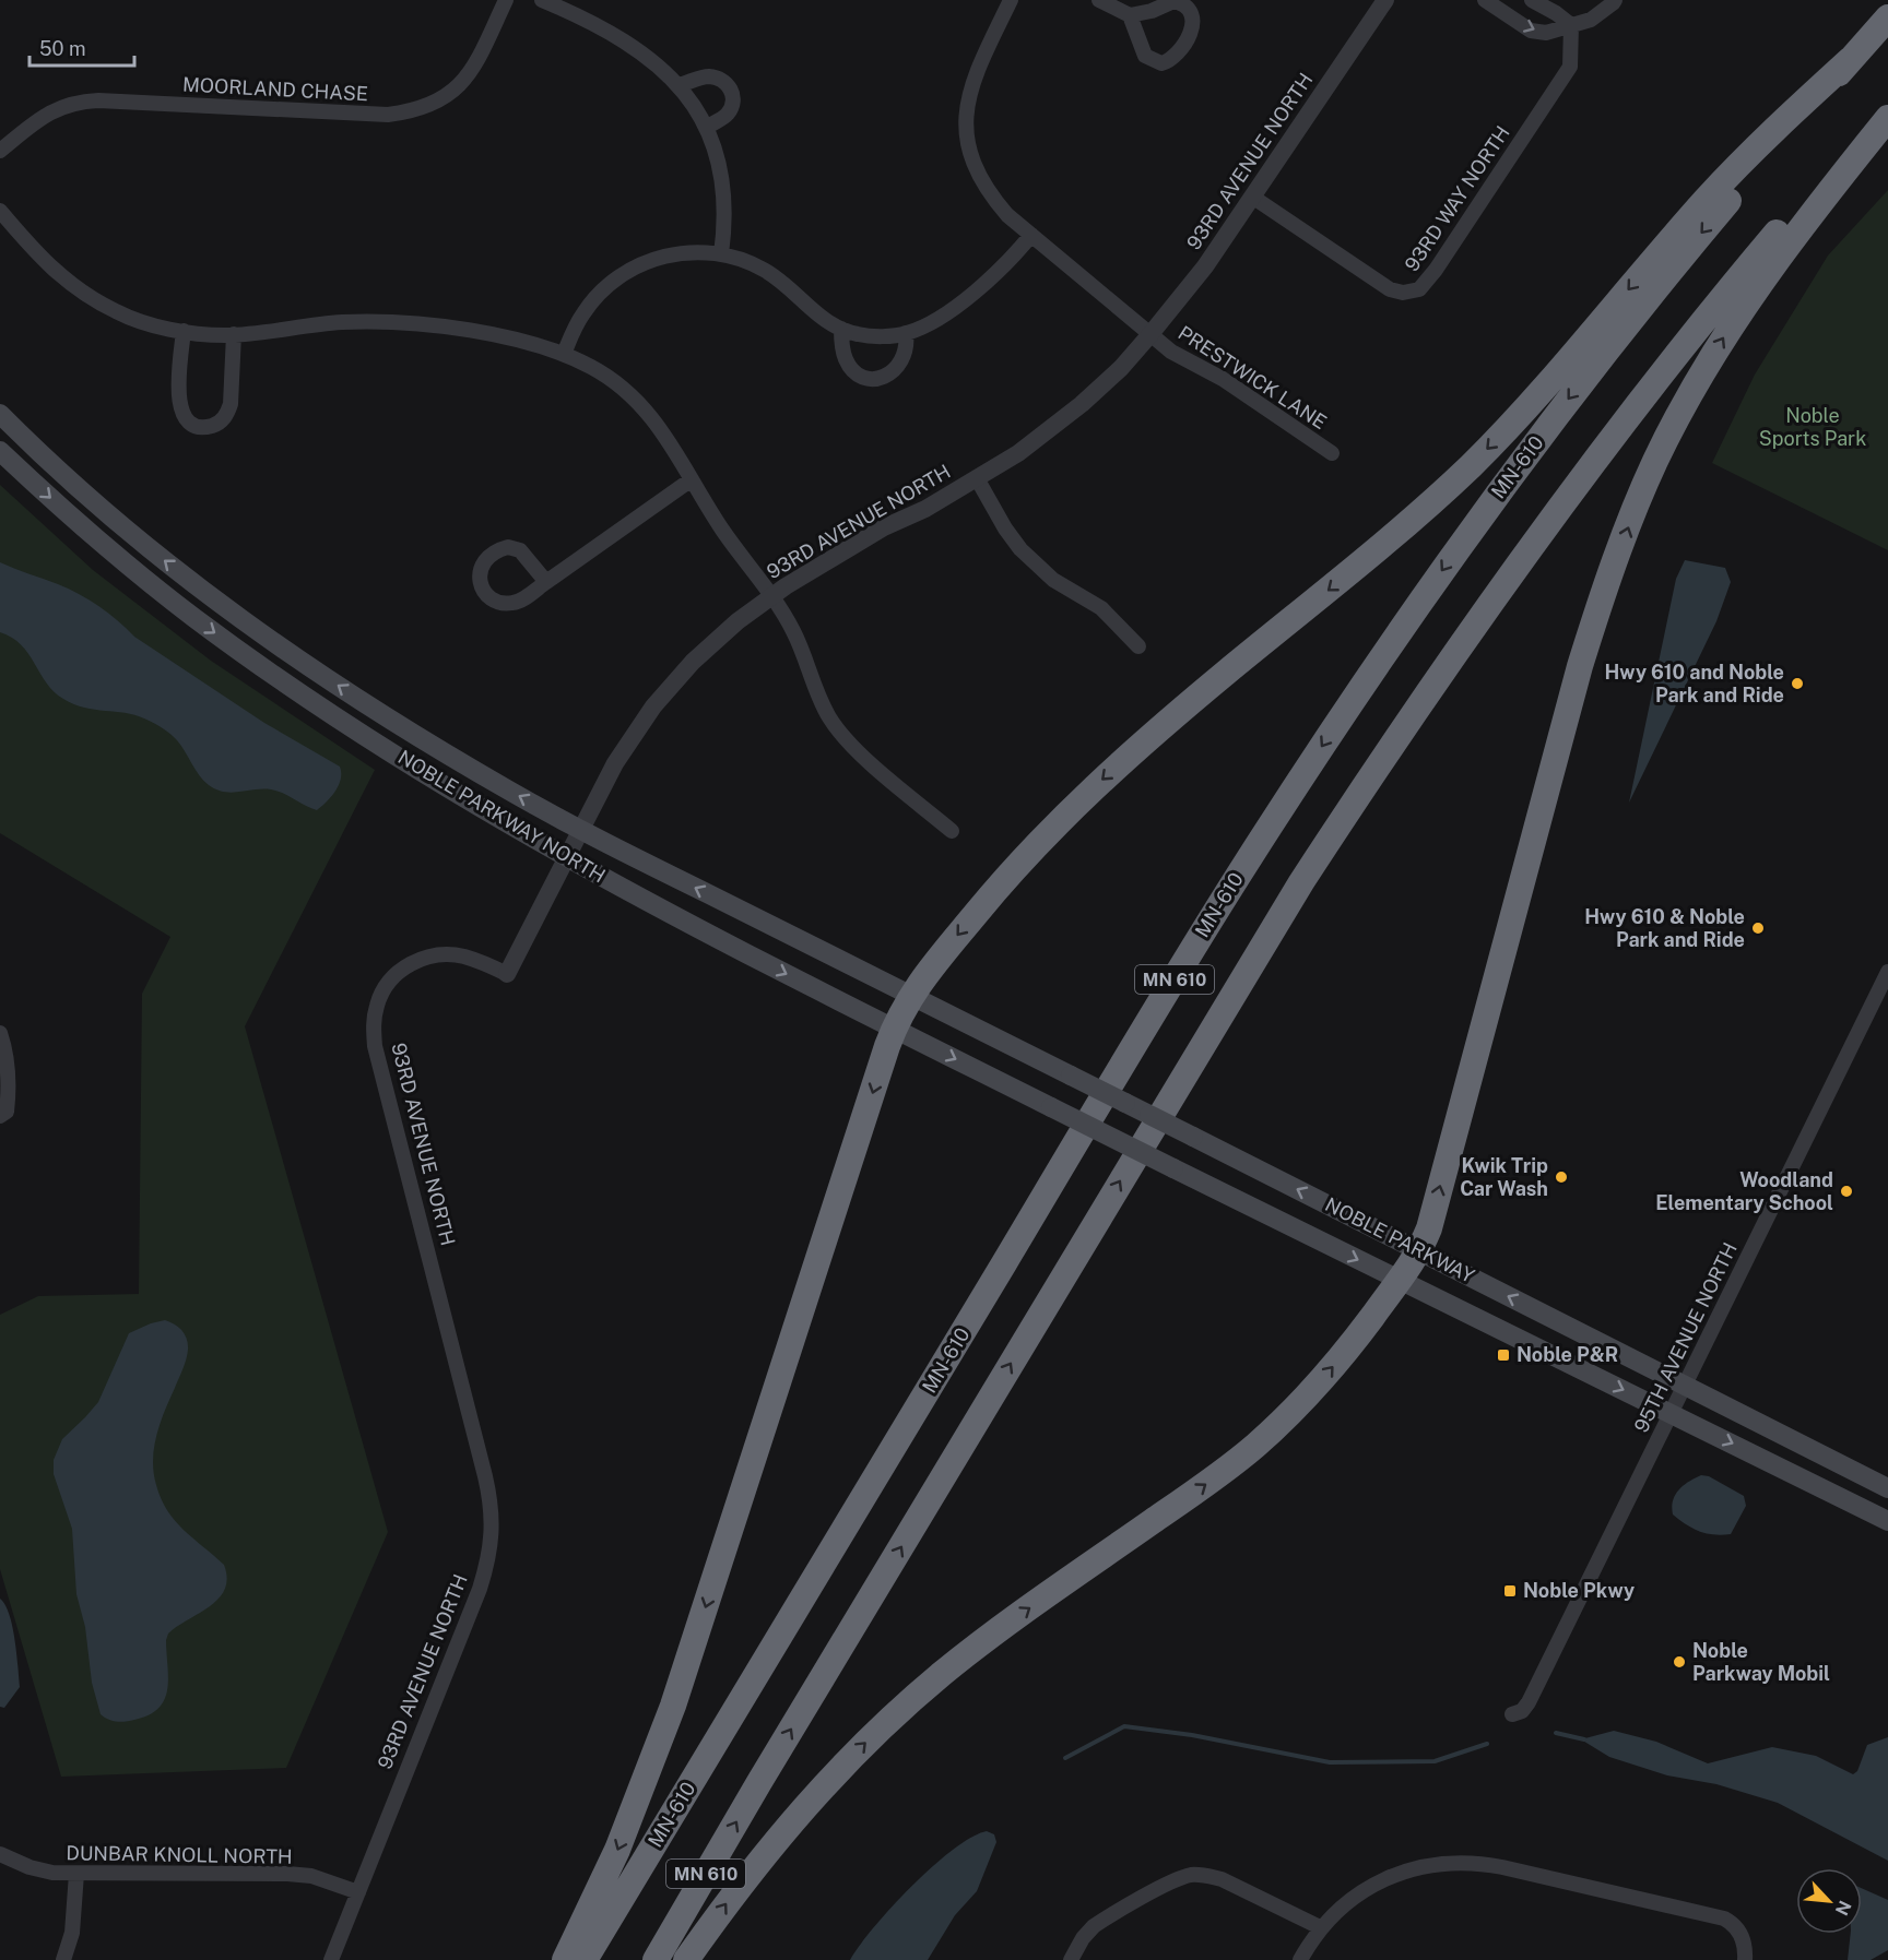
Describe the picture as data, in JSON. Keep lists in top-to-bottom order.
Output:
{
  "streets": {
    "highway": ["MN-610", "MN 610"],
    "main road": ["NOBLE PARKWAY NORTH", "NOBLE PARKWAY"],
    "street": [
      "MOORLAND CHASE",
      "93RD AVENUE NORTH",
      "93RD WAY NORTH",
      "PRESTWICK LANE",
      "95TH AVENUE NORTH",
      "DUNBAR KNOLL NORTH"
    ]
  },
  "crossings": [
    ["93RD AVENUE NORTH", "93RD WAY NORTH"],
    ["93RD AVENUE NORTH", "PRESTWICK LANE"],
    ["93RD AVENUE NORTH", "NOBLE PARKWAY NORTH"],
    ["93RD AVENUE NORTH", "DUNBAR KNOLL NORTH"],
    ["NOBLE PARKWAY NORTH", "NOBLE PARKWAY"],
    ["NOBLE PARKWAY", "95TH AVENUE NORTH"]
  ],
  "parks": ["Noble Sports Park"],
  "places": {
    "other": [
      "Hwy 610 and Noble Park and Ride",
      "Hwy 610 & Noble Park and Ride",
      "Kwik Trip Car Wash",
      "Woodland Elementary School",
      "Noble Parkway Mobil"
    ],
    "transit": ["Noble P&R", "Noble Pkwy"]
  },
  "scale_bar": "50 m",
  "north": "bottom right"
}
